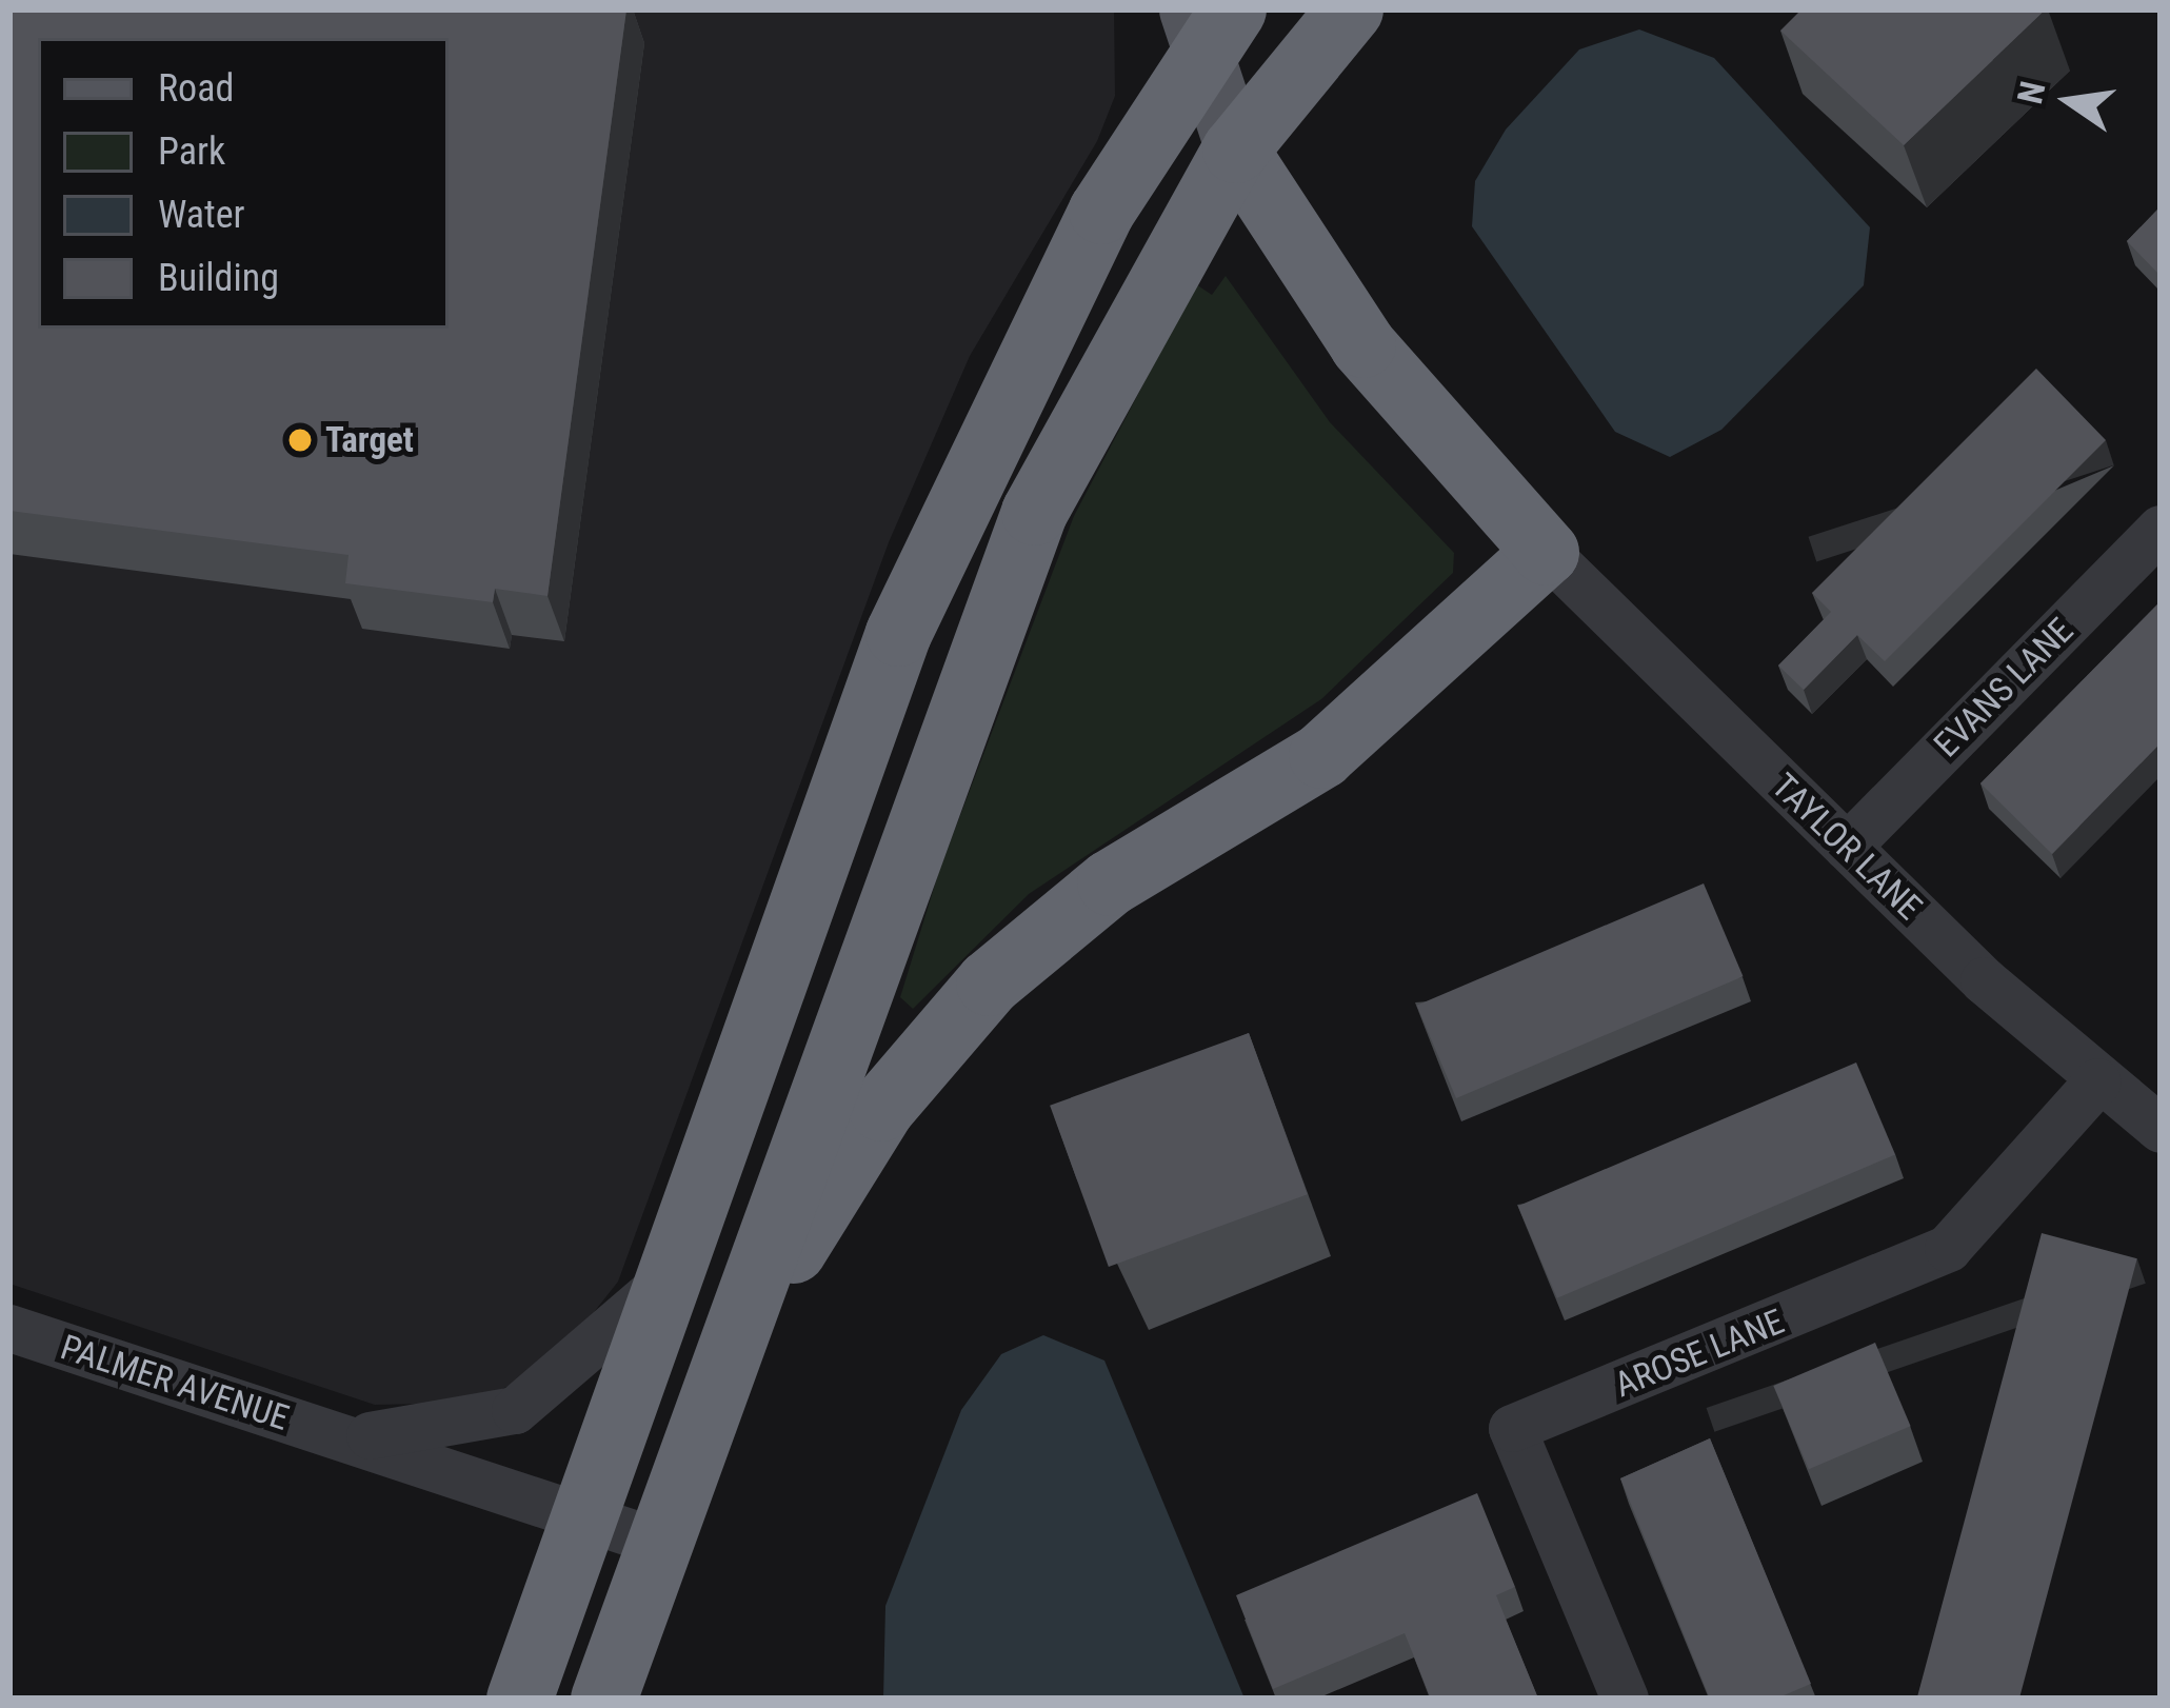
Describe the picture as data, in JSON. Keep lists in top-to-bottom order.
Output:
{
  "streets": {
    "street": [
      "EVANS LANE",
      "TAYLOR LANE",
      "AROSE LANE",
      "PALMER AVENUE"
    ]
  },
  "crossings": [
    ["EVANS LANE", "TAYLOR LANE"],
    ["TAYLOR LANE", "AROSE LANE"]
  ],
  "places": ["Target"],
  "legend": [
    "Road",
    "Park",
    "Water",
    "Building"
  ],
  "north": "left"
}
